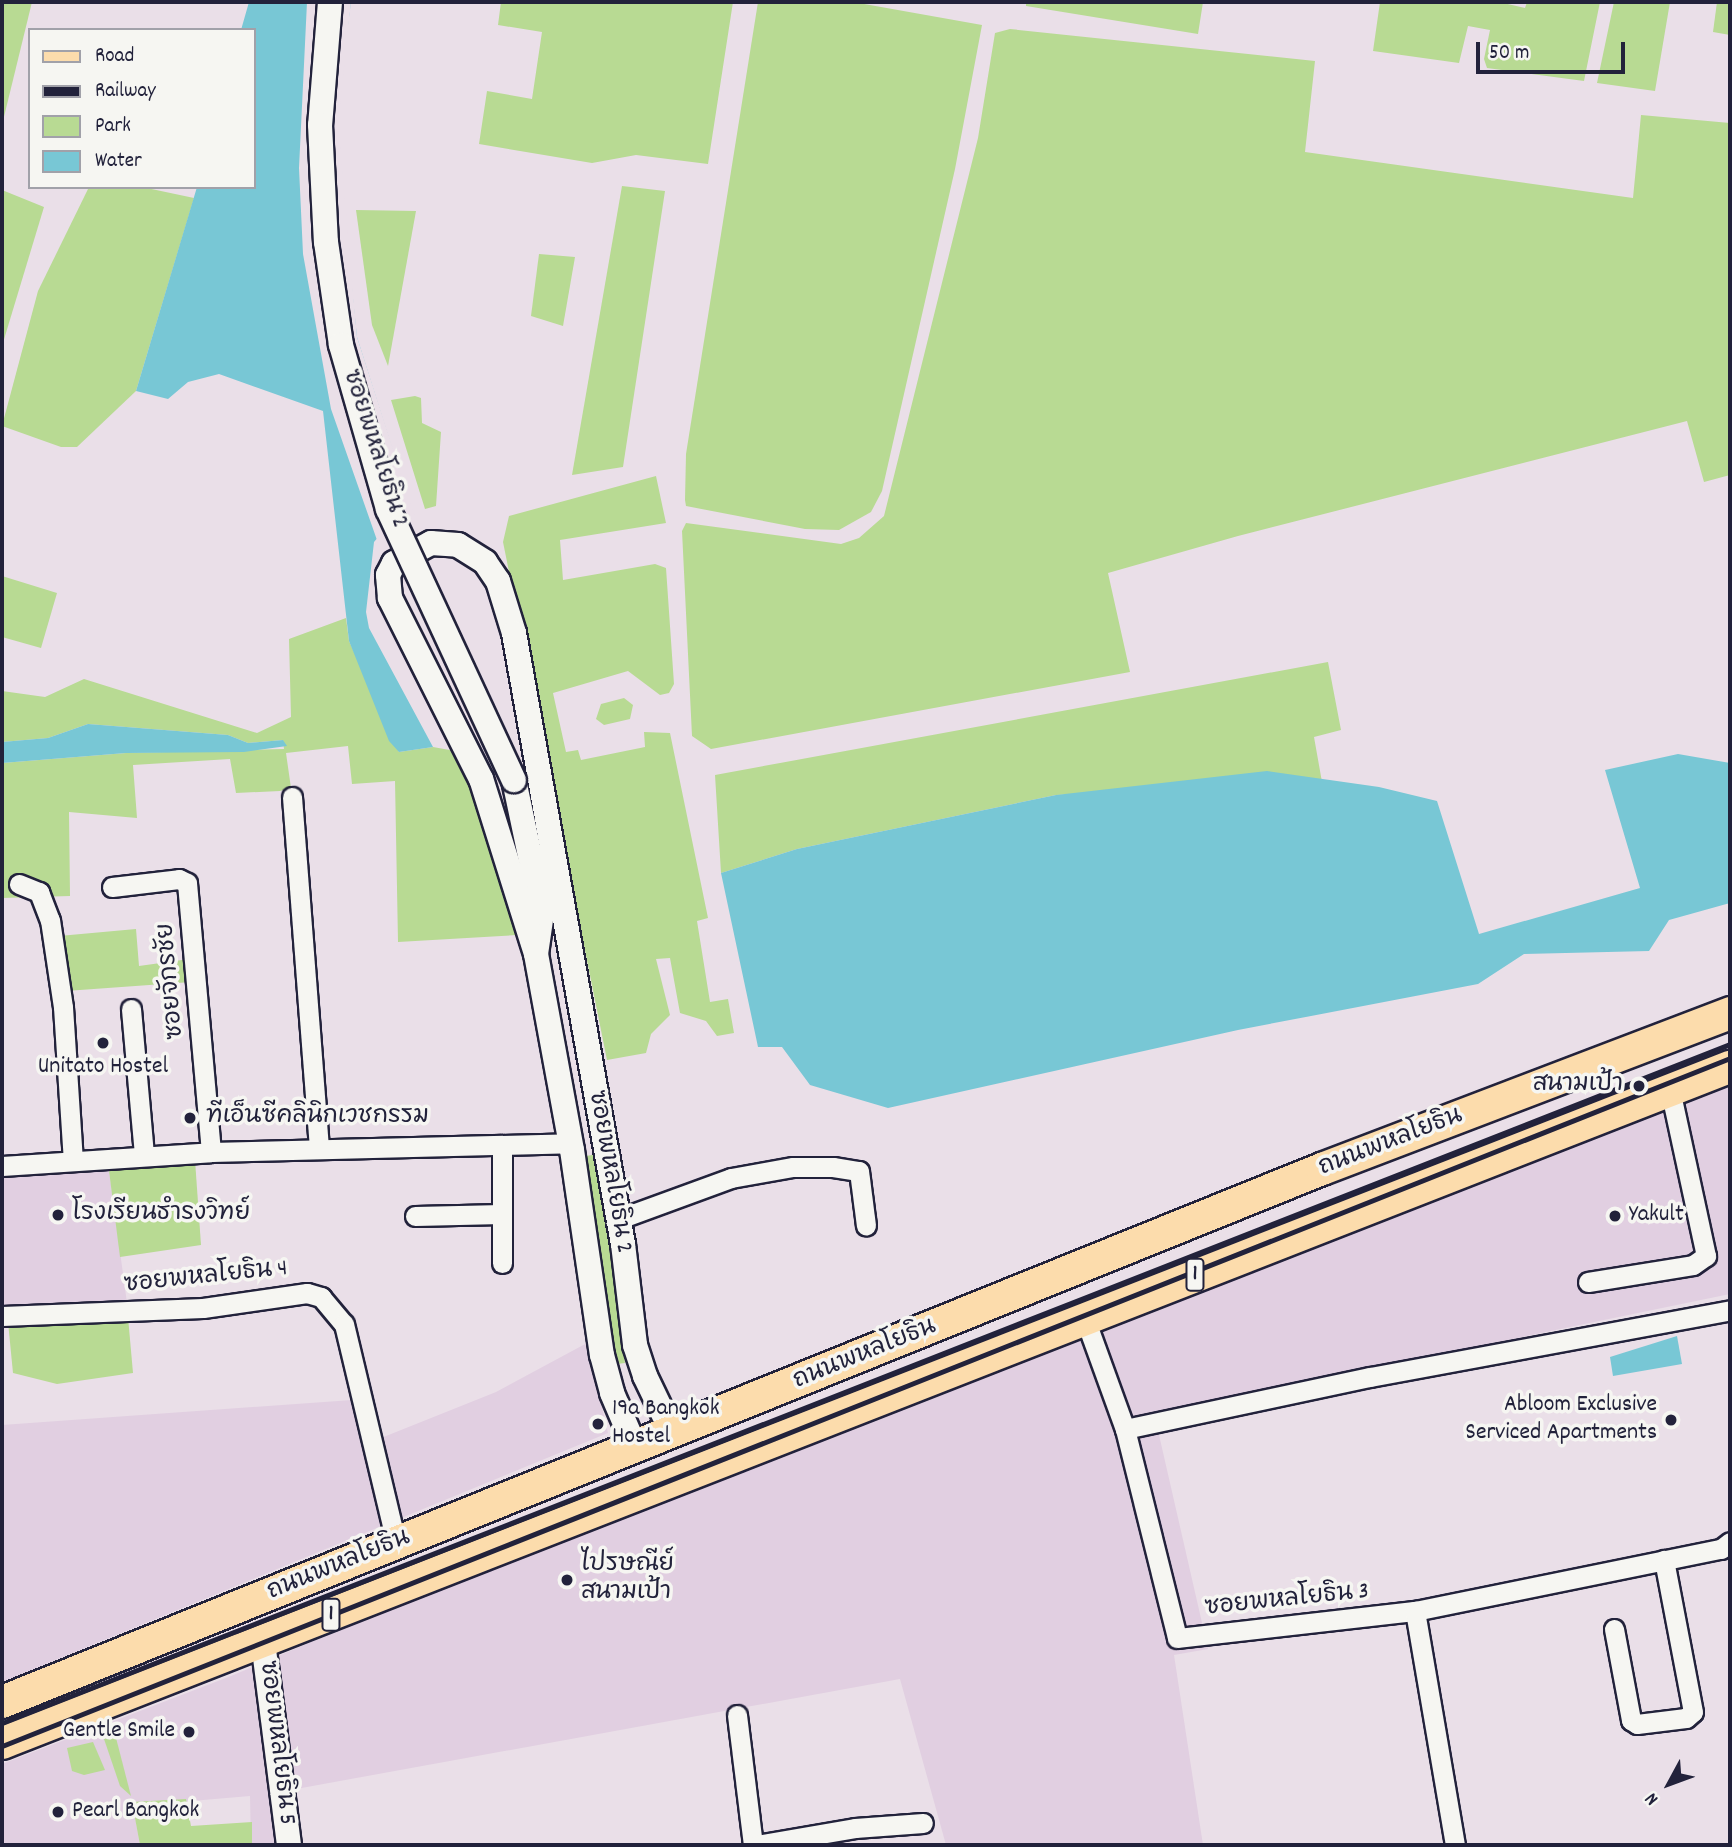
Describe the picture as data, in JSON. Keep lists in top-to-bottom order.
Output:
{
  "streets": {
    "main road": ["ถนนพหลโยธิน", "1"],
    "street": [
      "ซอยพหลโยธิน 2",
      "ซอยจักรชัย",
      "ซอยพหลโยธิน 4",
      "ซอยพหลโยธิน 3",
      "ซอยพหลโยธิน 5"
    ]
  },
  "crossings": [
    ["ซอยพหลโยธิน 2", "ซอยจักรชัย"],
    ["ซอยพหลโยธิน 2", "ถนนพหลโยธิน"],
    ["ถนนพหลโยธิน", "ซอยพหลโยธิน 4"],
    ["ถนนพหลโยธิน", "ซอยพหลโยธิน 3"],
    ["ถนนพหลโยธิน", "ซอยพหลโยธิน 5"]
  ],
  "places": [
    "Unitato Hostel",
    "สนามเป้า",
    "ทีเอ็นซีคลินิกเวชกรรม",
    "โรงเรียนธำรงวิทย์",
    "Yakult",
    "Abloom Exclusive Serviced Apartments",
    "19a Bangkok Hostel",
    "ไปรษณีย์ สนามเป้า",
    "Gentle Smile",
    "Pearl Bangkok"
  ],
  "legend": [
    "Road",
    "Railway",
    "Park",
    "Water"
  ],
  "scale_bar": "50 m",
  "north": "bottom left"
}
